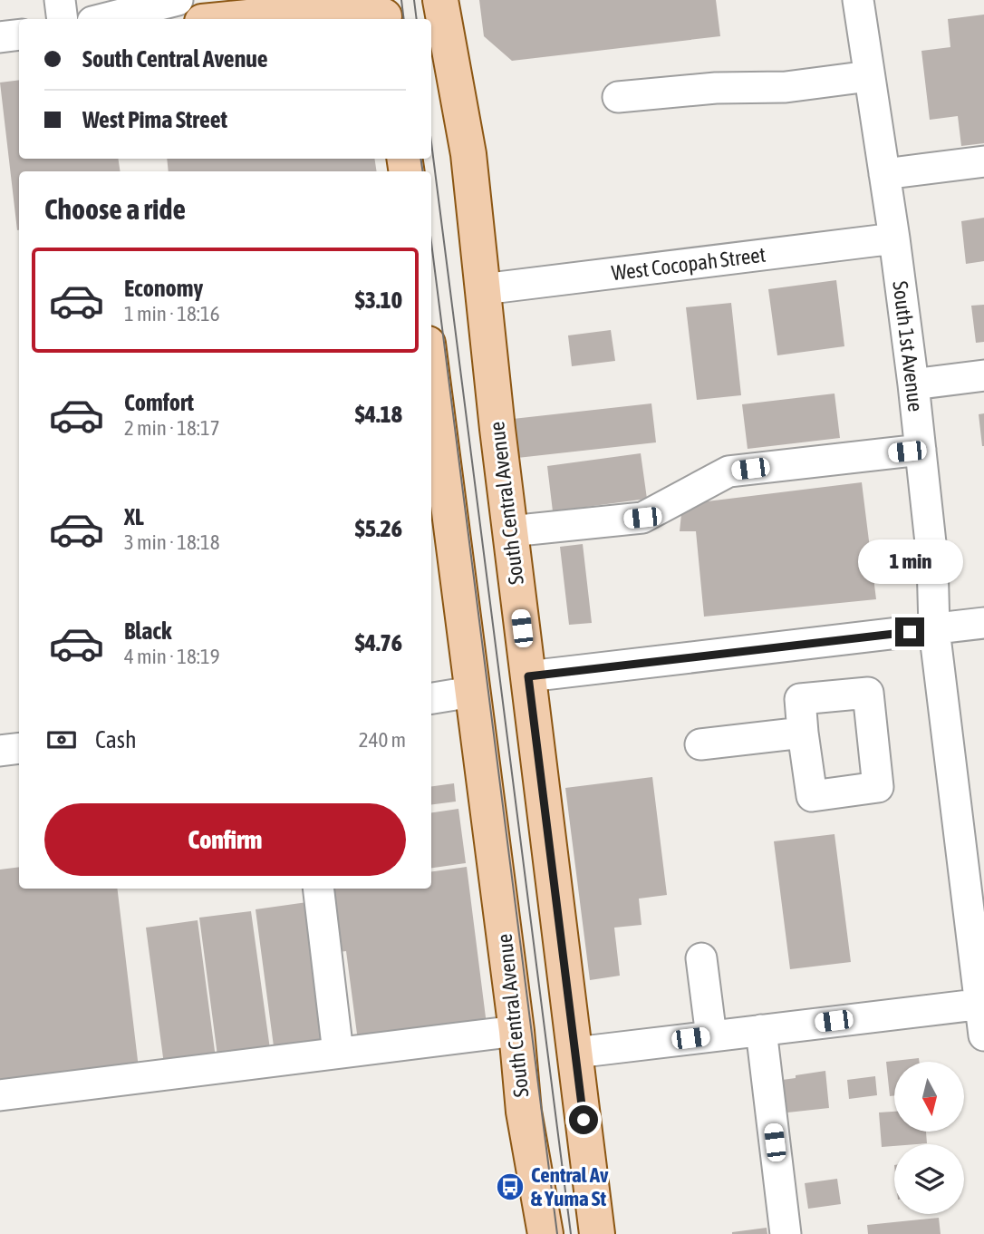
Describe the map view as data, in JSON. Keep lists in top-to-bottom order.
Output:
{
  "streets": {
    "main road": ["South Central Avenue"],
    "street": ["West Cocopah Street", "South 1st Avenue"]
  },
  "crossings": [
    ["West Cocopah Street", "South 1st Avenue"],
    ["West Cocopah Street", "South Central Avenue"]
  ],
  "places": {
    "bus stop": ["Central Av & Yuma St"]
  },
  "north": "bottom",
  "page": {
    "banner": ["South Central Avenue", "West Pima Street"],
    "heading": "Choose a ride",
    "list": [
      {
        "name": "Economy",
        "note": "1 min · 18:16",
        "value": "$3.10"
      },
      {
        "name": "Comfort",
        "note": "2 min · 18:17",
        "value": "$4.18"
      },
      {
        "name": "XL",
        "note": "3 min · 18:18",
        "value": "$5.26"
      },
      {
        "name": "Black",
        "note": "4 min · 18:19",
        "value": "$4.76"
      }
    ],
    "bubble": "1 min",
    "pay": ["Cash", "240 m"],
    "buttons": "Confirm"
  }
}
